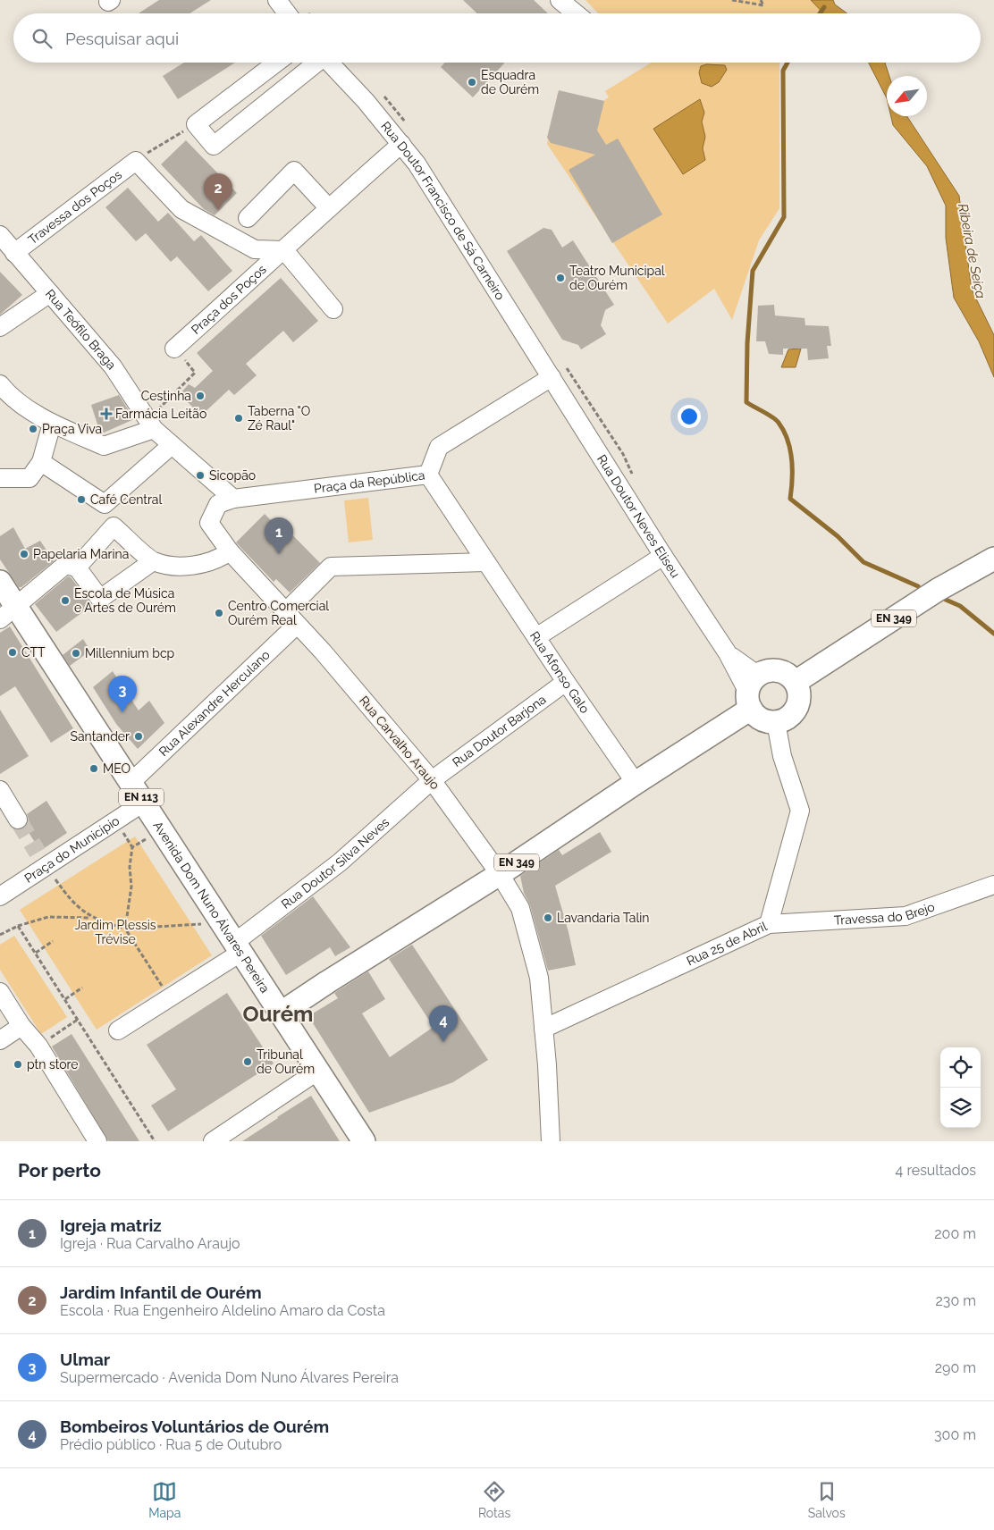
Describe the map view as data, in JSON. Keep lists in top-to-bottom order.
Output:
{
  "streets": {
    "main road": ["EN 349", "EN 113", "Avenida Dom Nuno Álvares Pereira"],
    "street": [
      "Travessa dos Poços",
      "Rua Doutor Francisco de Sá Carneiro",
      "Praça dos Poços",
      "Rua Teófilo Braga",
      "Praça da República",
      "Rua Doutor Neves Eliseu",
      "Rua Afonso Galo",
      "Rua Alexandre Herculano",
      "Rua Doutor Barjona",
      "Rua Carvalho Araujo",
      "Praça do Município",
      "Rua Doutor Silva Neves",
      "Travessa do Brejo",
      "Rua 25 de Abril"
    ]
  },
  "crossings": [
    ["Travessa dos Poços", "Rua Teófilo Braga"],
    ["Rua Doutor Francisco de Sá Carneiro", "Praça dos Poços"],
    ["Rua Doutor Francisco de Sá Carneiro", "Rua Doutor Neves Eliseu"],
    ["Rua Teófilo Braga", "Praça da República"],
    ["Rua Teófilo Braga", "Rua Carvalho Araujo"],
    ["Praça da República", "Rua Afonso Galo"],
    ["Praça da República", "Rua Alexandre Herculano"],
    ["Praça da República", "Rua Carvalho Araujo"],
    ["Rua Doutor Neves Eliseu", "EN 349"],
    ["Rua Doutor Neves Eliseu", "Rua 25 de Abril"],
    ["EN 349", "Rua Afonso Galo"],
    ["EN 349", "Rua Carvalho Araujo"],
    ["EN 349", "Avenida Dom Nuno Álvares Pereira"],
    ["EN 349", "Rua 25 de Abril"],
    ["Rua Afonso Galo", "Rua Alexandre Herculano"],
    ["Rua Afonso Galo", "Rua Doutor Barjona"],
    ["Rua Alexandre Herculano", "Rua Carvalho Araujo"],
    ["Rua Alexandre Herculano", "Avenida Dom Nuno Álvares Pereira"],
    ["Rua Doutor Barjona", "Rua Carvalho Araujo"],
    ["Rua Doutor Barjona", "Rua Doutor Silva Neves"],
    ["Rua Carvalho Araujo", "Rua Doutor Silva Neves"],
    ["Rua Carvalho Araujo", "Rua 25 de Abril"],
    ["Praça do Município", "Avenida Dom Nuno Álvares Pereira"],
    ["Rua Doutor Silva Neves", "Avenida Dom Nuno Álvares Pereira"],
    ["Travessa do Brejo", "Rua 25 de Abril"]
  ],
  "districts": ["Ourém"],
  "water": ["Ribeira de Seiça"],
  "parks": ["Jardim Plessis Trévise"],
  "places": {
    "other": [
      "Esquadra de Ourém",
      "Teatro Municipal de Ourém",
      "Cestinha",
      "Taberna \"O Zé Raul\"",
      "Praça Viva",
      "Sicopāo",
      "Café Central",
      "Papelaria Marina",
      "Escola de Música e Artes de Ourém",
      "Centro Comercial Ourém Real",
      "CTT",
      "Millennium bcp",
      "Santander",
      "MEO",
      "Lavandaria Talin",
      "Tribunal de Ourém",
      "ptn store"
    ],
    "health": ["Farmácia Leitão"]
  },
  "north": "bottom left",
  "page": {
    "search": "Pesquisar aqui",
    "pins": [
      "2",
      "1",
      "3",
      "4"
    ],
    "heading": ["Por perto", "4 resultados"],
    "list": [
      {
        "mark": "1",
        "name": "Igreja matriz",
        "note": "Igreja · Rua Carvalho Araujo",
        "value": "200 m"
      },
      {
        "mark": "2",
        "name": "Jardim Infantil de Ourém",
        "note": "Escola · Rua Engenheiro Aldelino Amaro da Costa",
        "value": "230 m"
      },
      {
        "mark": "3",
        "name": "Ulmar",
        "note": "Supermercado · Avenida Dom Nuno Álvares Pereira",
        "value": "290 m"
      },
      {
        "mark": "4",
        "name": "Bombeiros Voluntários de Ourém",
        "note": "Prédio público · Rua 5 de Outubro",
        "value": "300 m"
      }
    ],
    "nav": ["Mapa", "Rotas", "Salvos"]
  }
}
